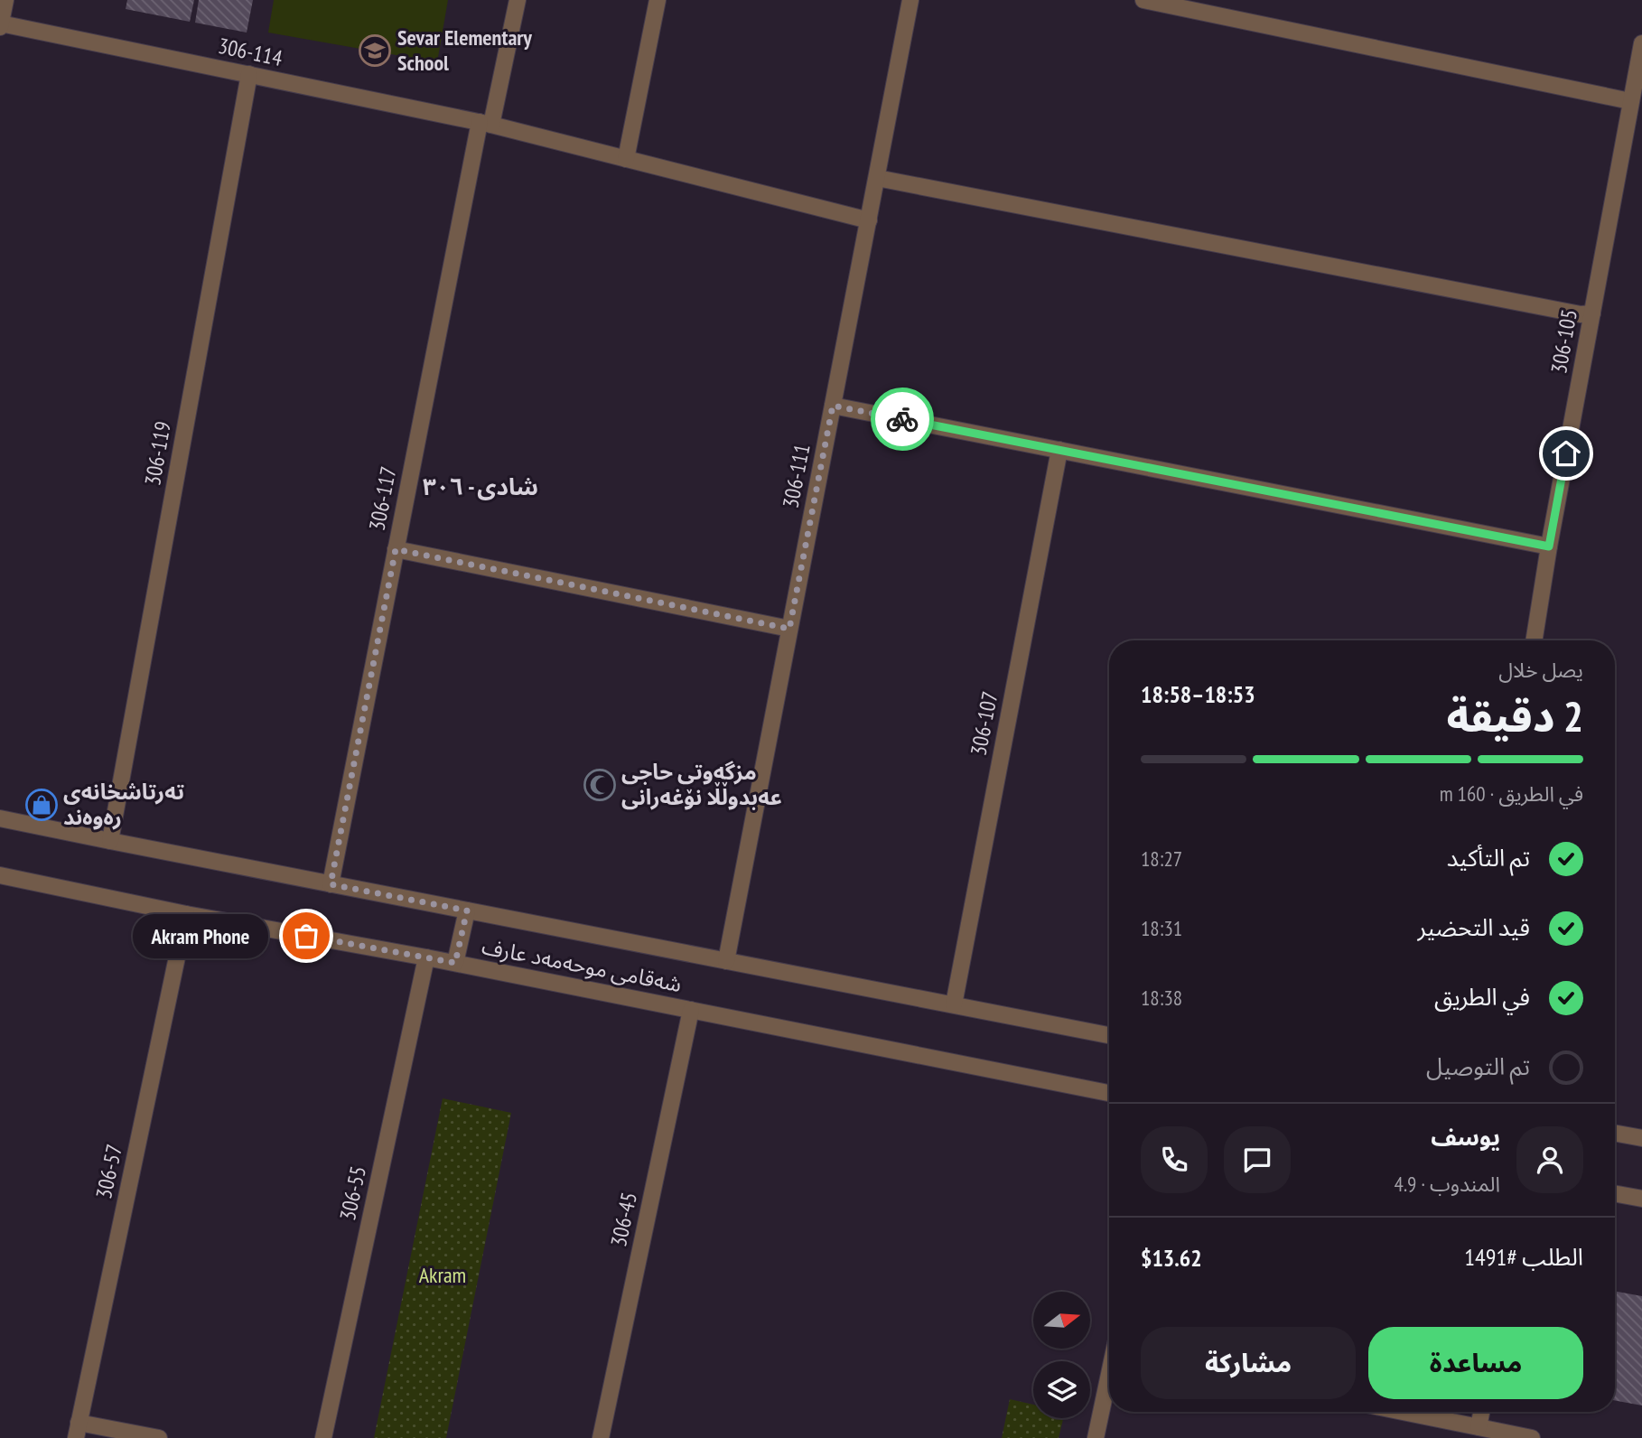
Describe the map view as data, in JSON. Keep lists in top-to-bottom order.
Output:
{
  "streets": {
    "street": [
      "306-114",
      "306-105",
      "306-119",
      "306-111",
      "306-117",
      "306-107",
      "شەقامی موحەمەد عارف",
      "306-57",
      "306-55",
      "306-45"
    ]
  },
  "crossings": [
    ["306-114", "306-119"],
    ["306-114", "306-111"],
    ["306-114", "306-117"],
    ["306-119", "شەقامی موحەمەد عارف"],
    ["306-111", "شەقامی موحەمەد عارف"],
    ["306-117", "شەقامی موحەمەد عارف"],
    ["306-107", "شەقامی موحەمەد عارف"],
    ["شەقامی موحەمەد عارف", "306-57"],
    ["شەقامی موحەمەد عارف", "306-55"],
    ["شەقامی موحەمەد عارف", "306-45"]
  ],
  "districts": ["شادی - ٣٠٦"],
  "parks": ["Akram"],
  "places": {
    "school or university": ["Sevar Elementary School"],
    "mosque": ["مزگەوتی حاجی عەبدوڵڵا نۆغەرانی"],
    "shop": ["ته‌رتاشخانه‌ی ره‌وه‌ند"],
    "other": ["Akram Phone"]
  },
  "north": "right",
  "page": {
    "heading": ["2 دقيقة", "يصل خلال", "18:53–18:58"],
    "panel": [
      "يوسف",
      "المندوب · 4.9",
      "الطلب #1491",
      "$13.62"
    ],
    "bar": "في الطريق · 160 m",
    "list": [
      ["تم التأكيد", "18:27"],
      ["قيد التحضير", "18:31"],
      ["في الطريق", "18:38"],
      "تم التوصيل"
    ],
    "bubble": "Akram Phone",
    "buttons": ["مساعدة", "مشاركة"]
  }
}
